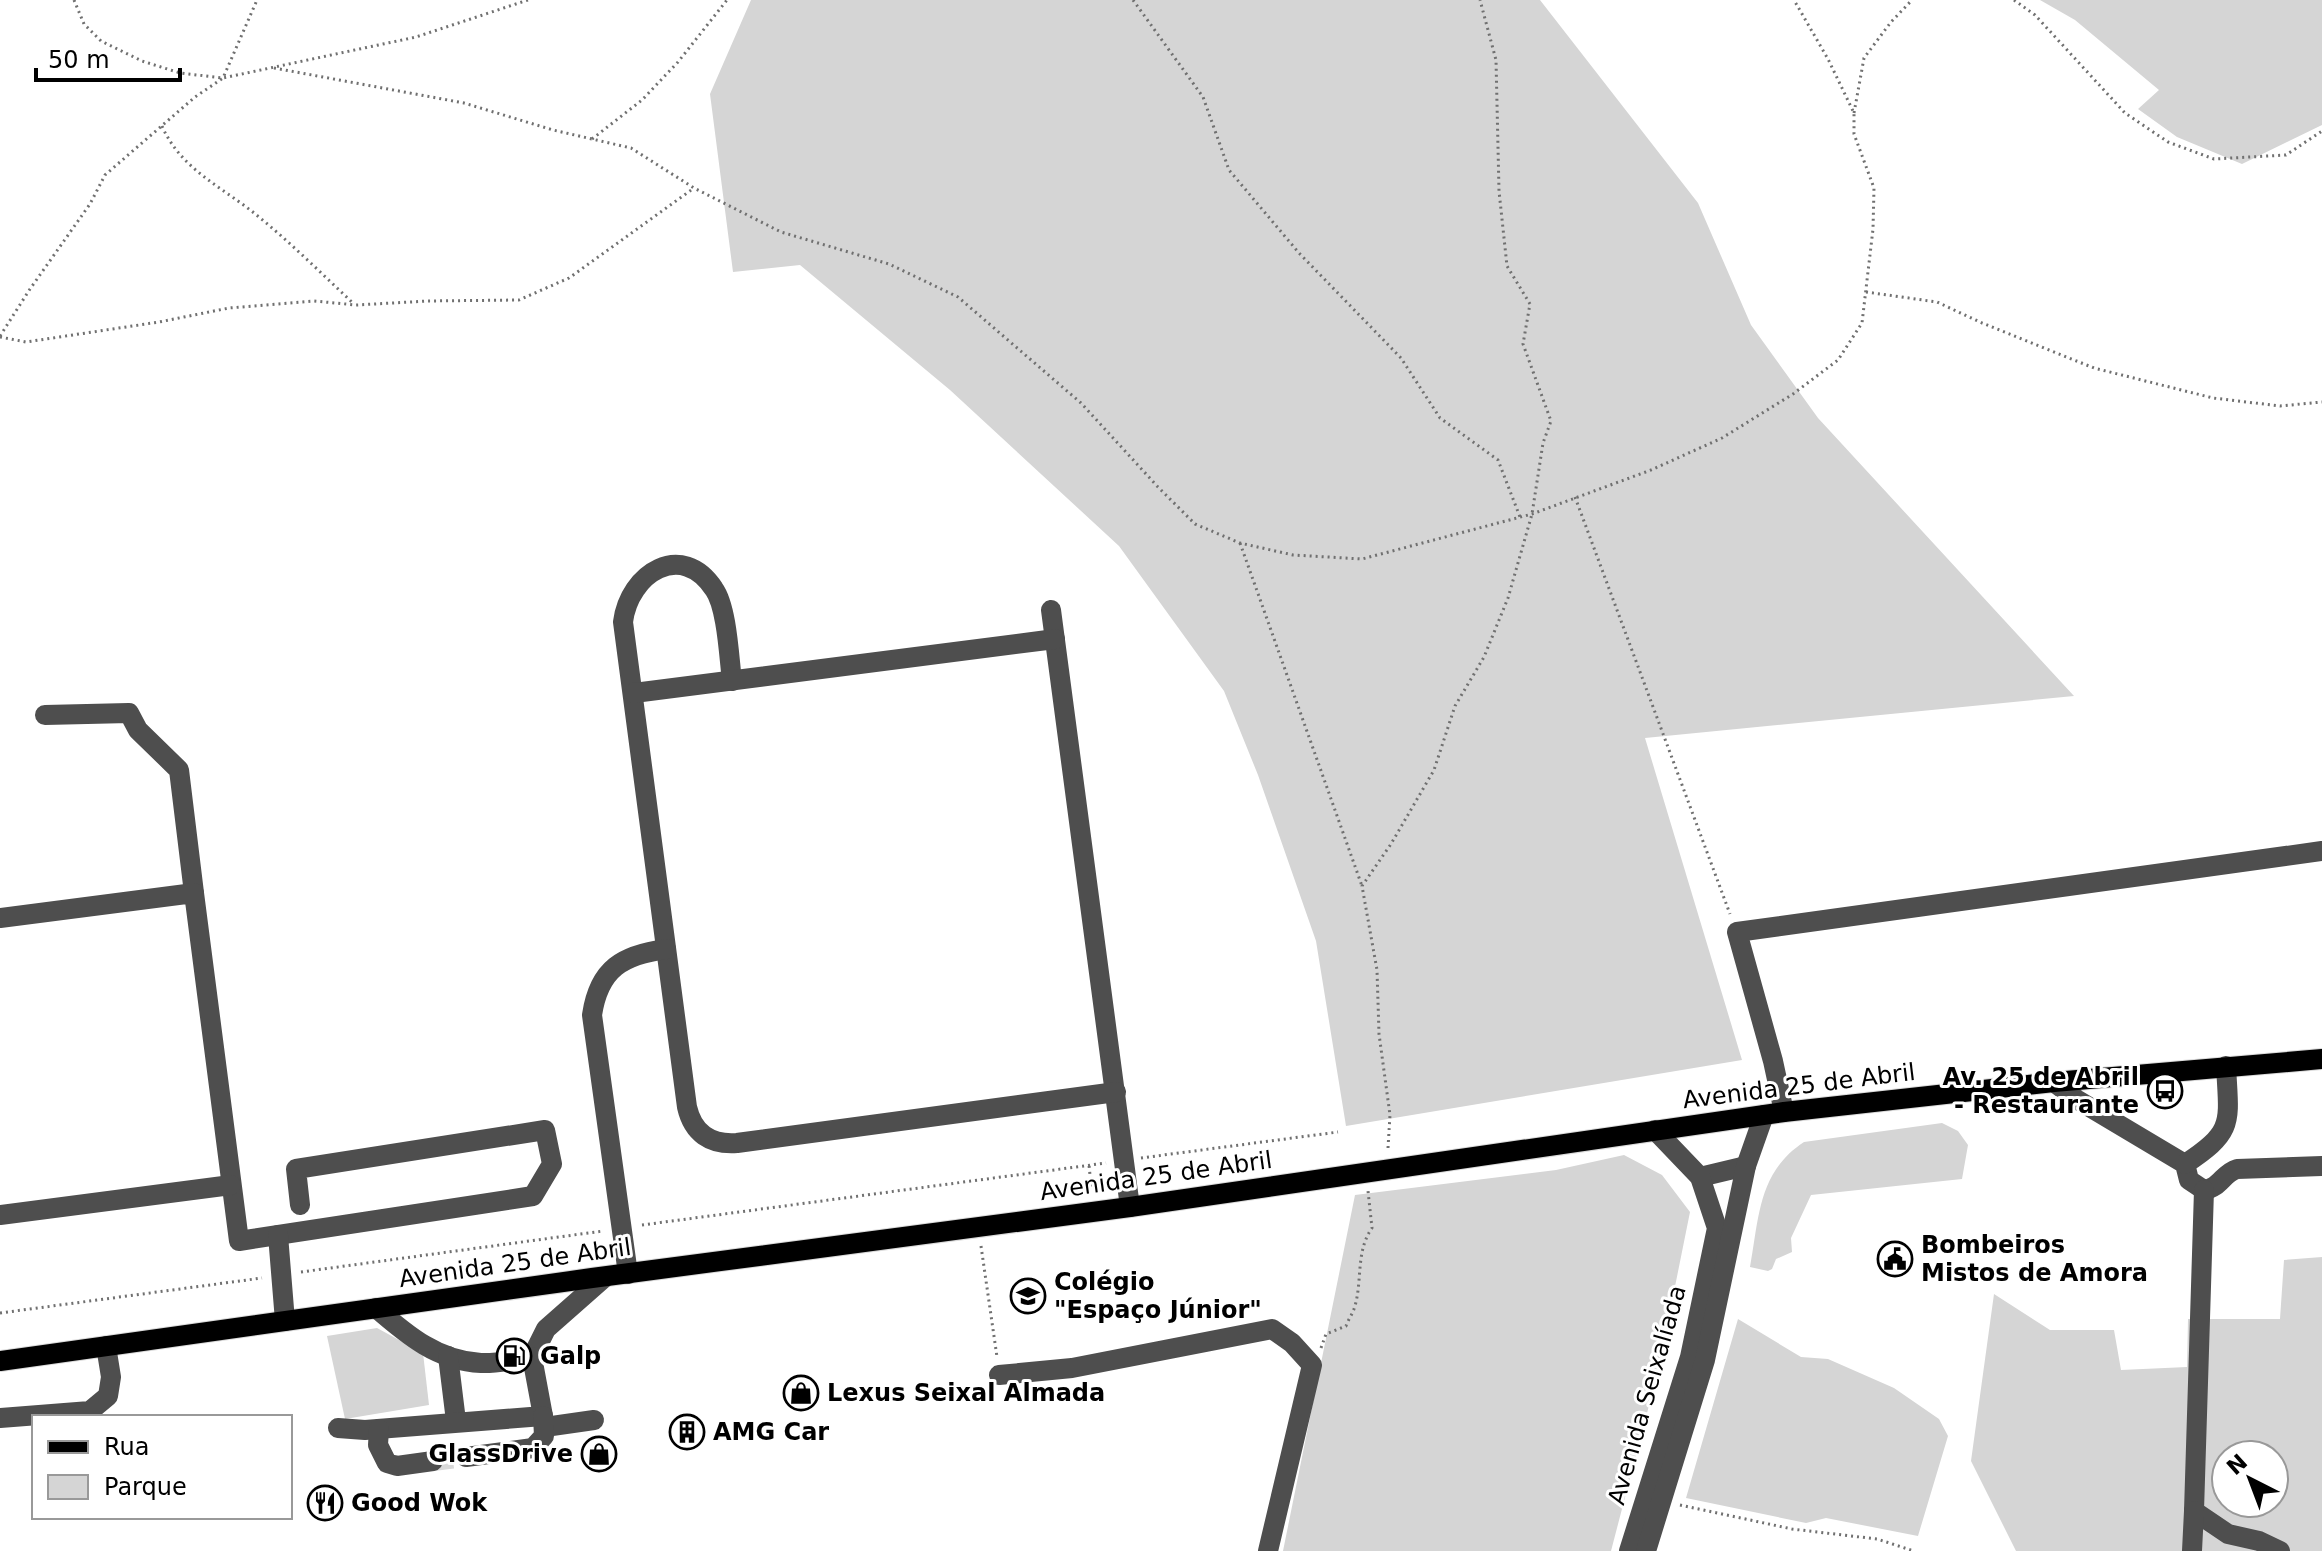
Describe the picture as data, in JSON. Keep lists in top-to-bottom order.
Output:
{
  "streets": {
    "main road": ["Avenida 25 de Abril"],
    "street": ["Avenida Seixalíada"]
  },
  "crossings": [
    ["Avenida 25 de Abril", "Avenida Seixalíada"]
  ],
  "places": {
    "bus stop": ["Av. 25 de Abril - Restaurante"],
    "public building": ["Bombeiros Mistos de Amora"],
    "school or university": ["Colégio \"Espaço Júnior\""],
    "fuel station": ["Galp"],
    "shop": ["Lexus Seixal Almada", "GlassDrive"],
    "building": ["AMG Car"],
    "restaurant": ["Good Wok"]
  },
  "legend": ["Rua", "Parque"],
  "scale_bar": "50 m",
  "north": "top left"
}
